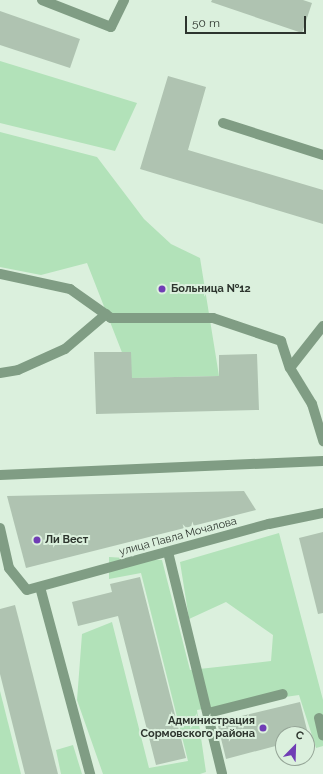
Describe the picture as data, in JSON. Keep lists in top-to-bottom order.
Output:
{
  "streets": {
    "street": ["улица Павла Мочалова"]
  },
  "places": ["Больница №12", "Ли Вест", "Администрация Сормовского района"],
  "scale_bar": "50 m",
  "north": "top right"
}
